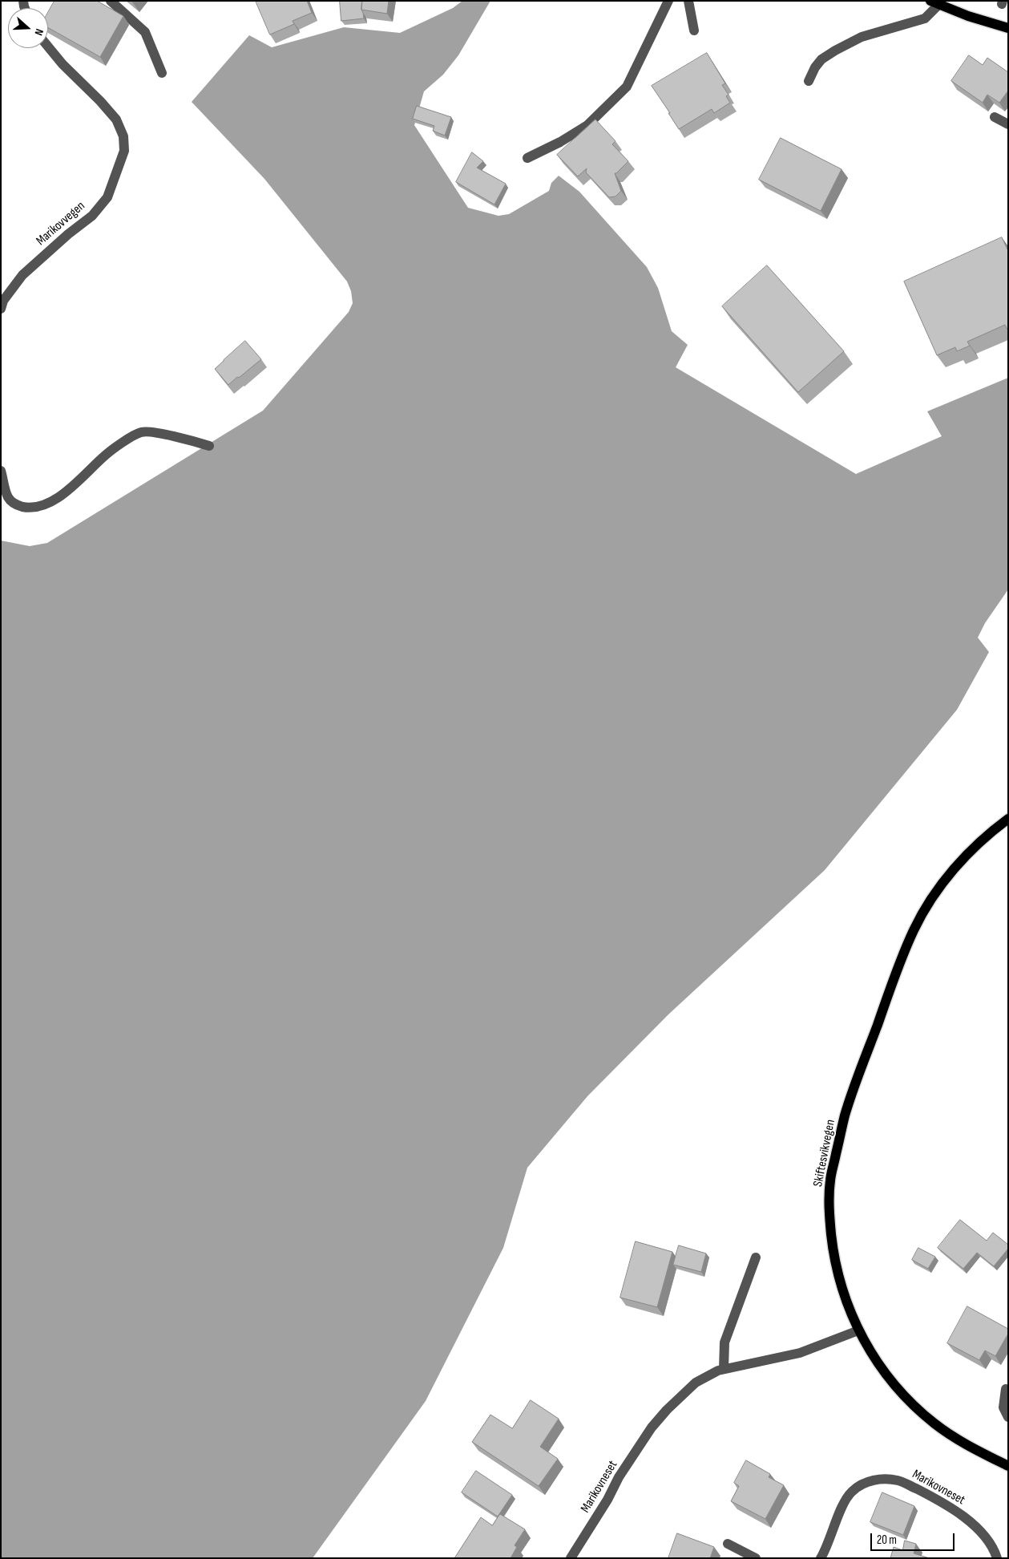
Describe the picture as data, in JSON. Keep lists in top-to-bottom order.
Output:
{
  "streets": {
    "main road": ["Skiftesvikvegen"],
    "street": ["Marikovvegen", "Marikovneset"]
  },
  "crossings": [
    ["Skiftesvikvegen", "Marikovneset"]
  ],
  "scale_bar": "20 m",
  "north": "right"
}
